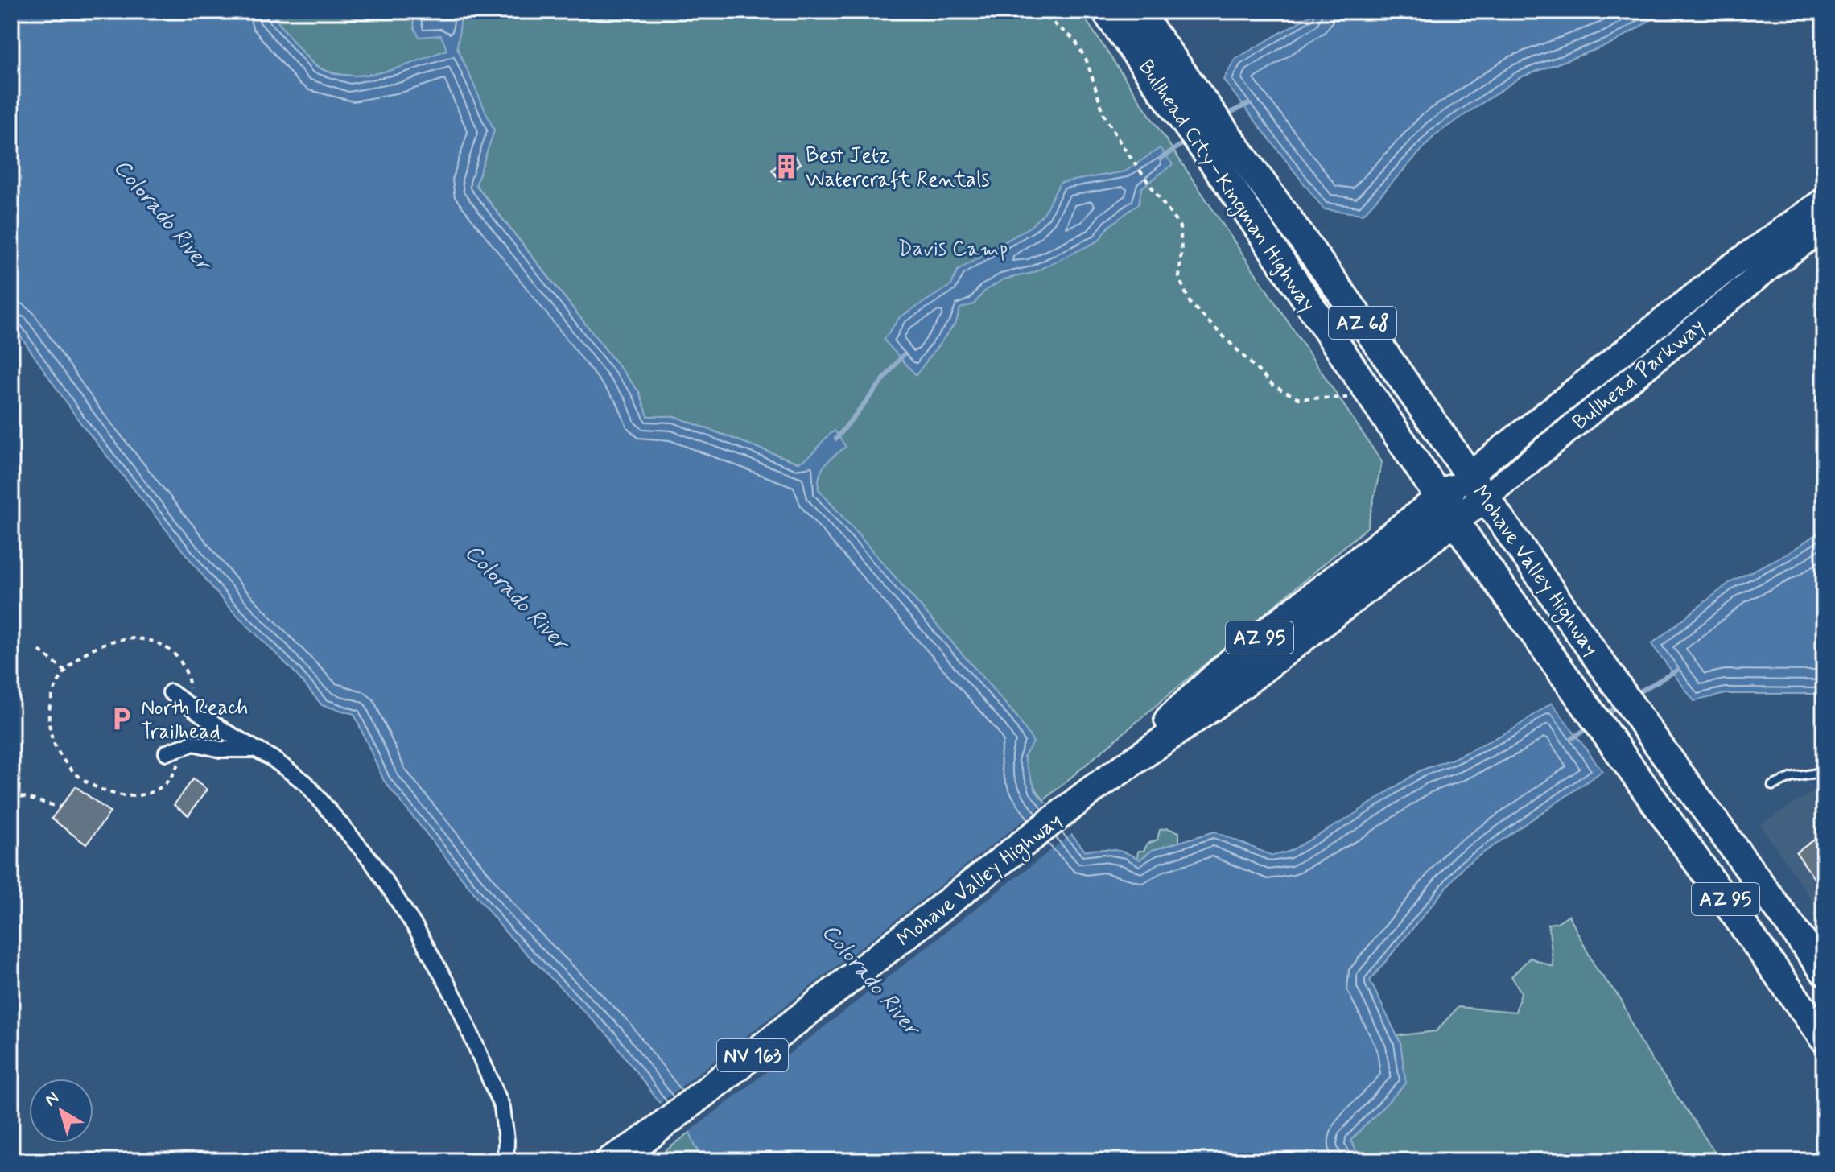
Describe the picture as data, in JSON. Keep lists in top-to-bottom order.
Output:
{
  "streets": {
    "highway": [
      "Bullhead City–Kingman Highway",
      "AZ 68",
      "Bullhead Parkway",
      "Mohave Valley Highway",
      "AZ 95",
      "NV 163"
    ]
  },
  "crossings": [
    ["Bullhead City–Kingman Highway", "Bullhead Parkway"],
    ["Bullhead City–Kingman Highway", "Mohave Valley Highway"],
    ["Bullhead Parkway", "Mohave Valley Highway"],
    ["Mohave Valley Highway", "NV 163"]
  ],
  "water": ["Colorado River"],
  "parks": ["Davis Camp"],
  "places": {
    "building": ["Best Jetz Watercraft Rentals"],
    "parking": ["North Reach Trailhead"]
  },
  "north": "top left"
}
